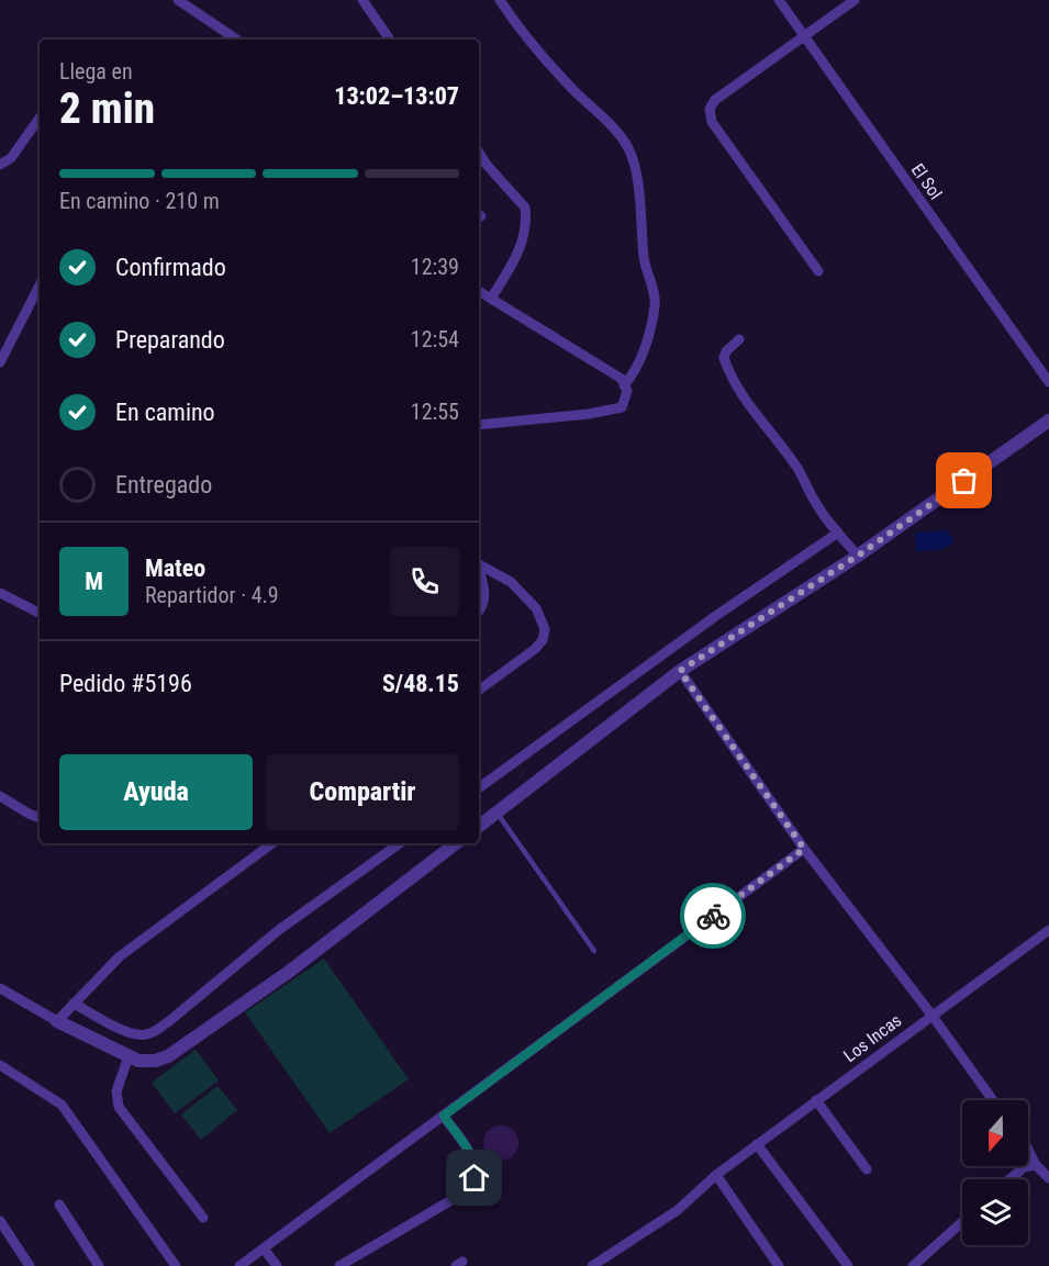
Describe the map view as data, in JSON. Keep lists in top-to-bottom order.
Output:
{
  "streets": {
    "street": ["El Sol", "Los Incas"]
  },
  "north": "bottom",
  "page": {
    "heading": ["2 min", "Llega en", "13:02–13:07"],
    "panel": [
      "Mateo",
      "Repartidor · 4.9",
      "Pedido #5196",
      "S/48.15"
    ],
    "bar": "En camino · 210 m",
    "list": [
      ["Confirmado", "12:39"],
      ["Preparando", "12:54"],
      ["En camino", "12:55"],
      "Entregado"
    ],
    "round": "M",
    "buttons": ["Ayuda", "Compartir"]
  }
}
